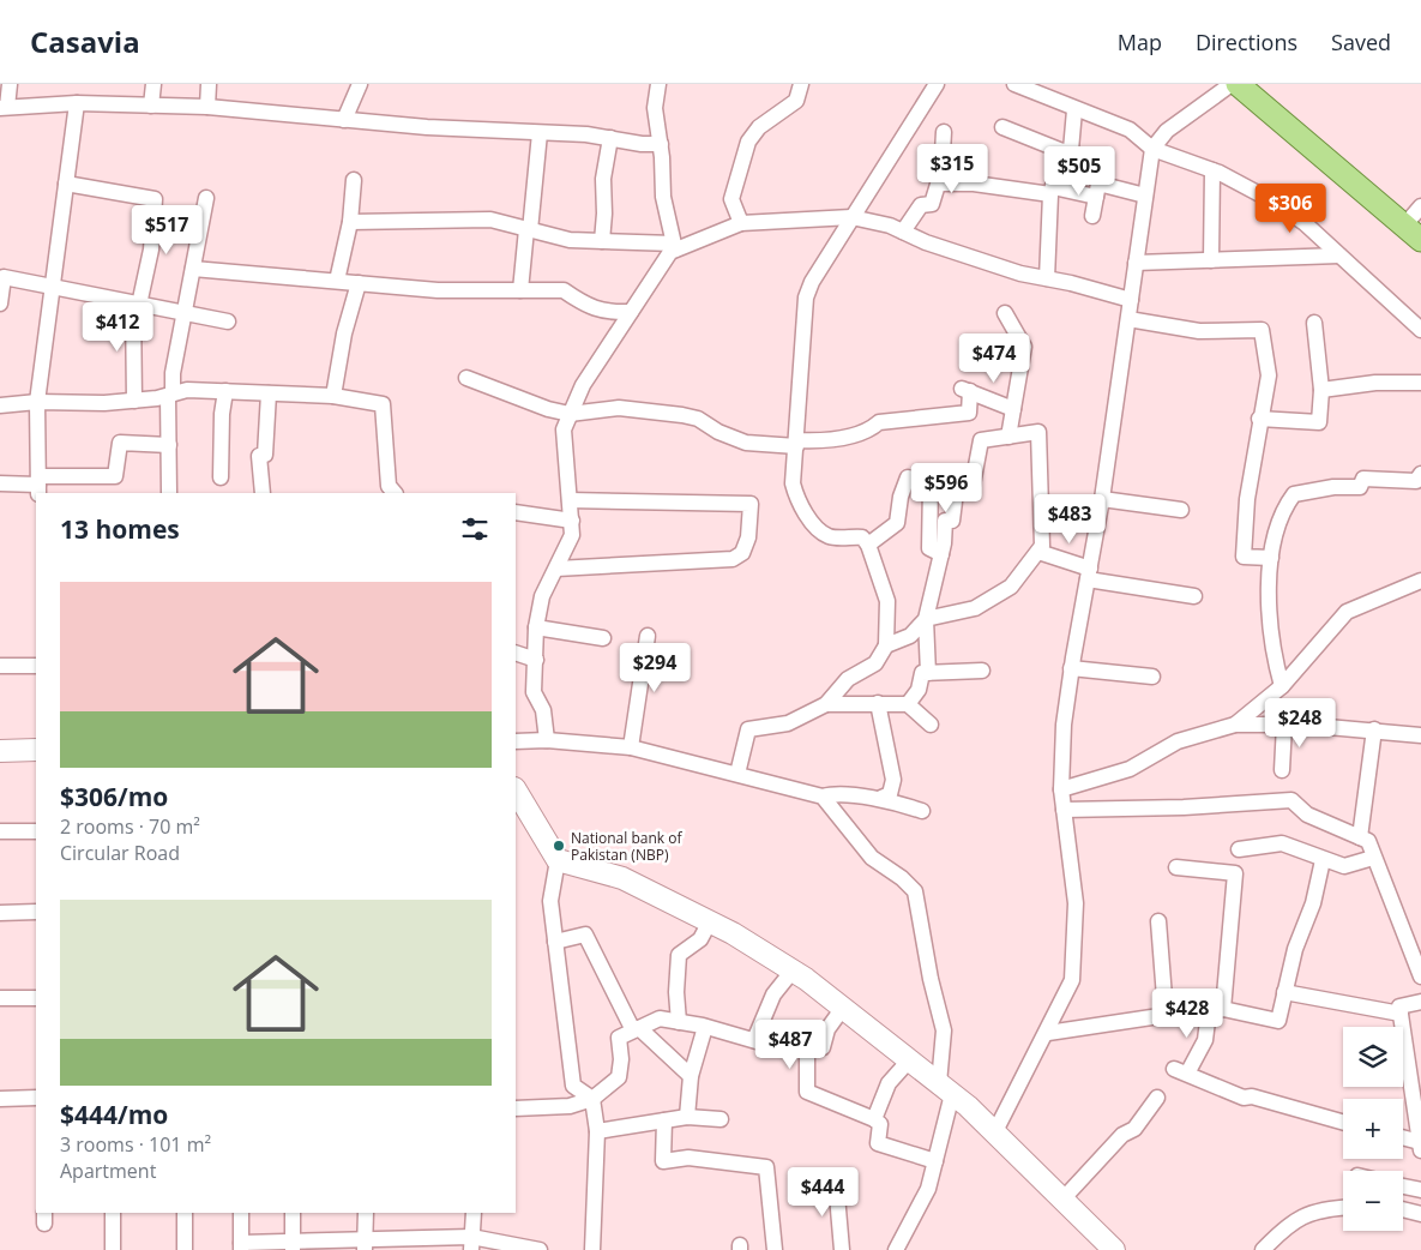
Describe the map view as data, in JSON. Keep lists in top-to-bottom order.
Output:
{
  "places": ["National bank of Pakistan (NBP)"],
  "page": {
    "header": "Casavia",
    "nav": ["Map", "Directions", "Saved"],
    "price": [
      "$315",
      "$505",
      "$306",
      "$517",
      "$412",
      "$474",
      "$596",
      "$483",
      "$294",
      "$248",
      "$428",
      "$487",
      "$444"
    ],
    "heading": "13 homes",
    "list": [
      {
        "name": "$306/mo",
        "note": "2 rooms · 70 m² · Circular Road"
      },
      {
        "name": "$444/mo",
        "note": "3 rooms · 101 m² · Apartment"
      }
    ],
    "map_buttons": ["+", "−"]
  }
}
